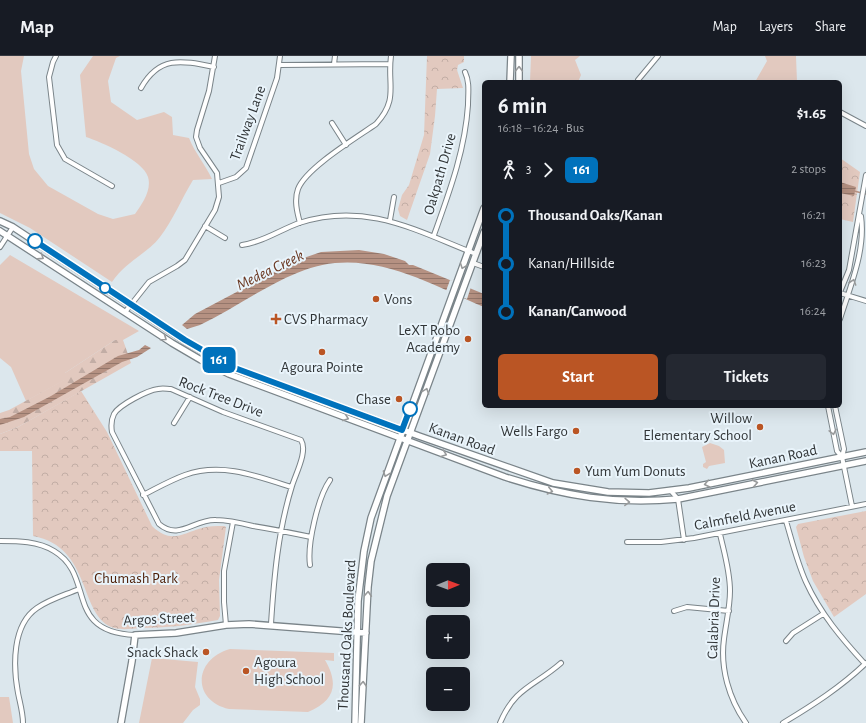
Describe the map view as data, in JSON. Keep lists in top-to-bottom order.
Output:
{
  "streets": {
    "main road": ["Kanan Road", "Argos Street", "Thousand Oaks Boulevard"],
    "street": [
      "Trailway Lane",
      "Oakpath Drive",
      "Rock Tree Drive",
      "Calmfield Avenue",
      "Calabria Drive"
    ]
  },
  "crossings": [
    ["Kanan Road", "Thousand Oaks Boulevard"],
    ["Calmfield Avenue", "Calabria Drive"],
    ["Argos Street", "Thousand Oaks Boulevard"]
  ],
  "water": ["Medea Creek"],
  "parks": ["Chumash Park"],
  "places": {
    "other": [
      "Vons",
      "LeXT Robo Academy",
      "Agoura Pointe",
      "Chase",
      "Willow Elementary School",
      "Wells Fargo",
      "Yum Yum Donuts",
      "Snack Shack",
      "Agoura High School"
    ],
    "health": ["CVS Pharmacy"]
  },
  "lines": ["bus line 161"],
  "north": "right",
  "page": {
    "header": "Map",
    "nav": ["Map", "Layers", "Share"],
    "on_map": "161",
    "heading": ["6 min", "16:18 – 16:24 · Bus", "$1.65"],
    "legs": ["3", "161", "2 stops"],
    "list": [
      {
        "name": "Thousand Oaks/Kanan",
        "value": "16:21"
      },
      {
        "name": "Kanan/Hillside",
        "value": "16:23"
      },
      {
        "name": "Kanan/Canwood",
        "value": "16:24"
      }
    ],
    "buttons": ["Start", "Tickets"],
    "map_buttons": ["+", "−"]
  }
}
